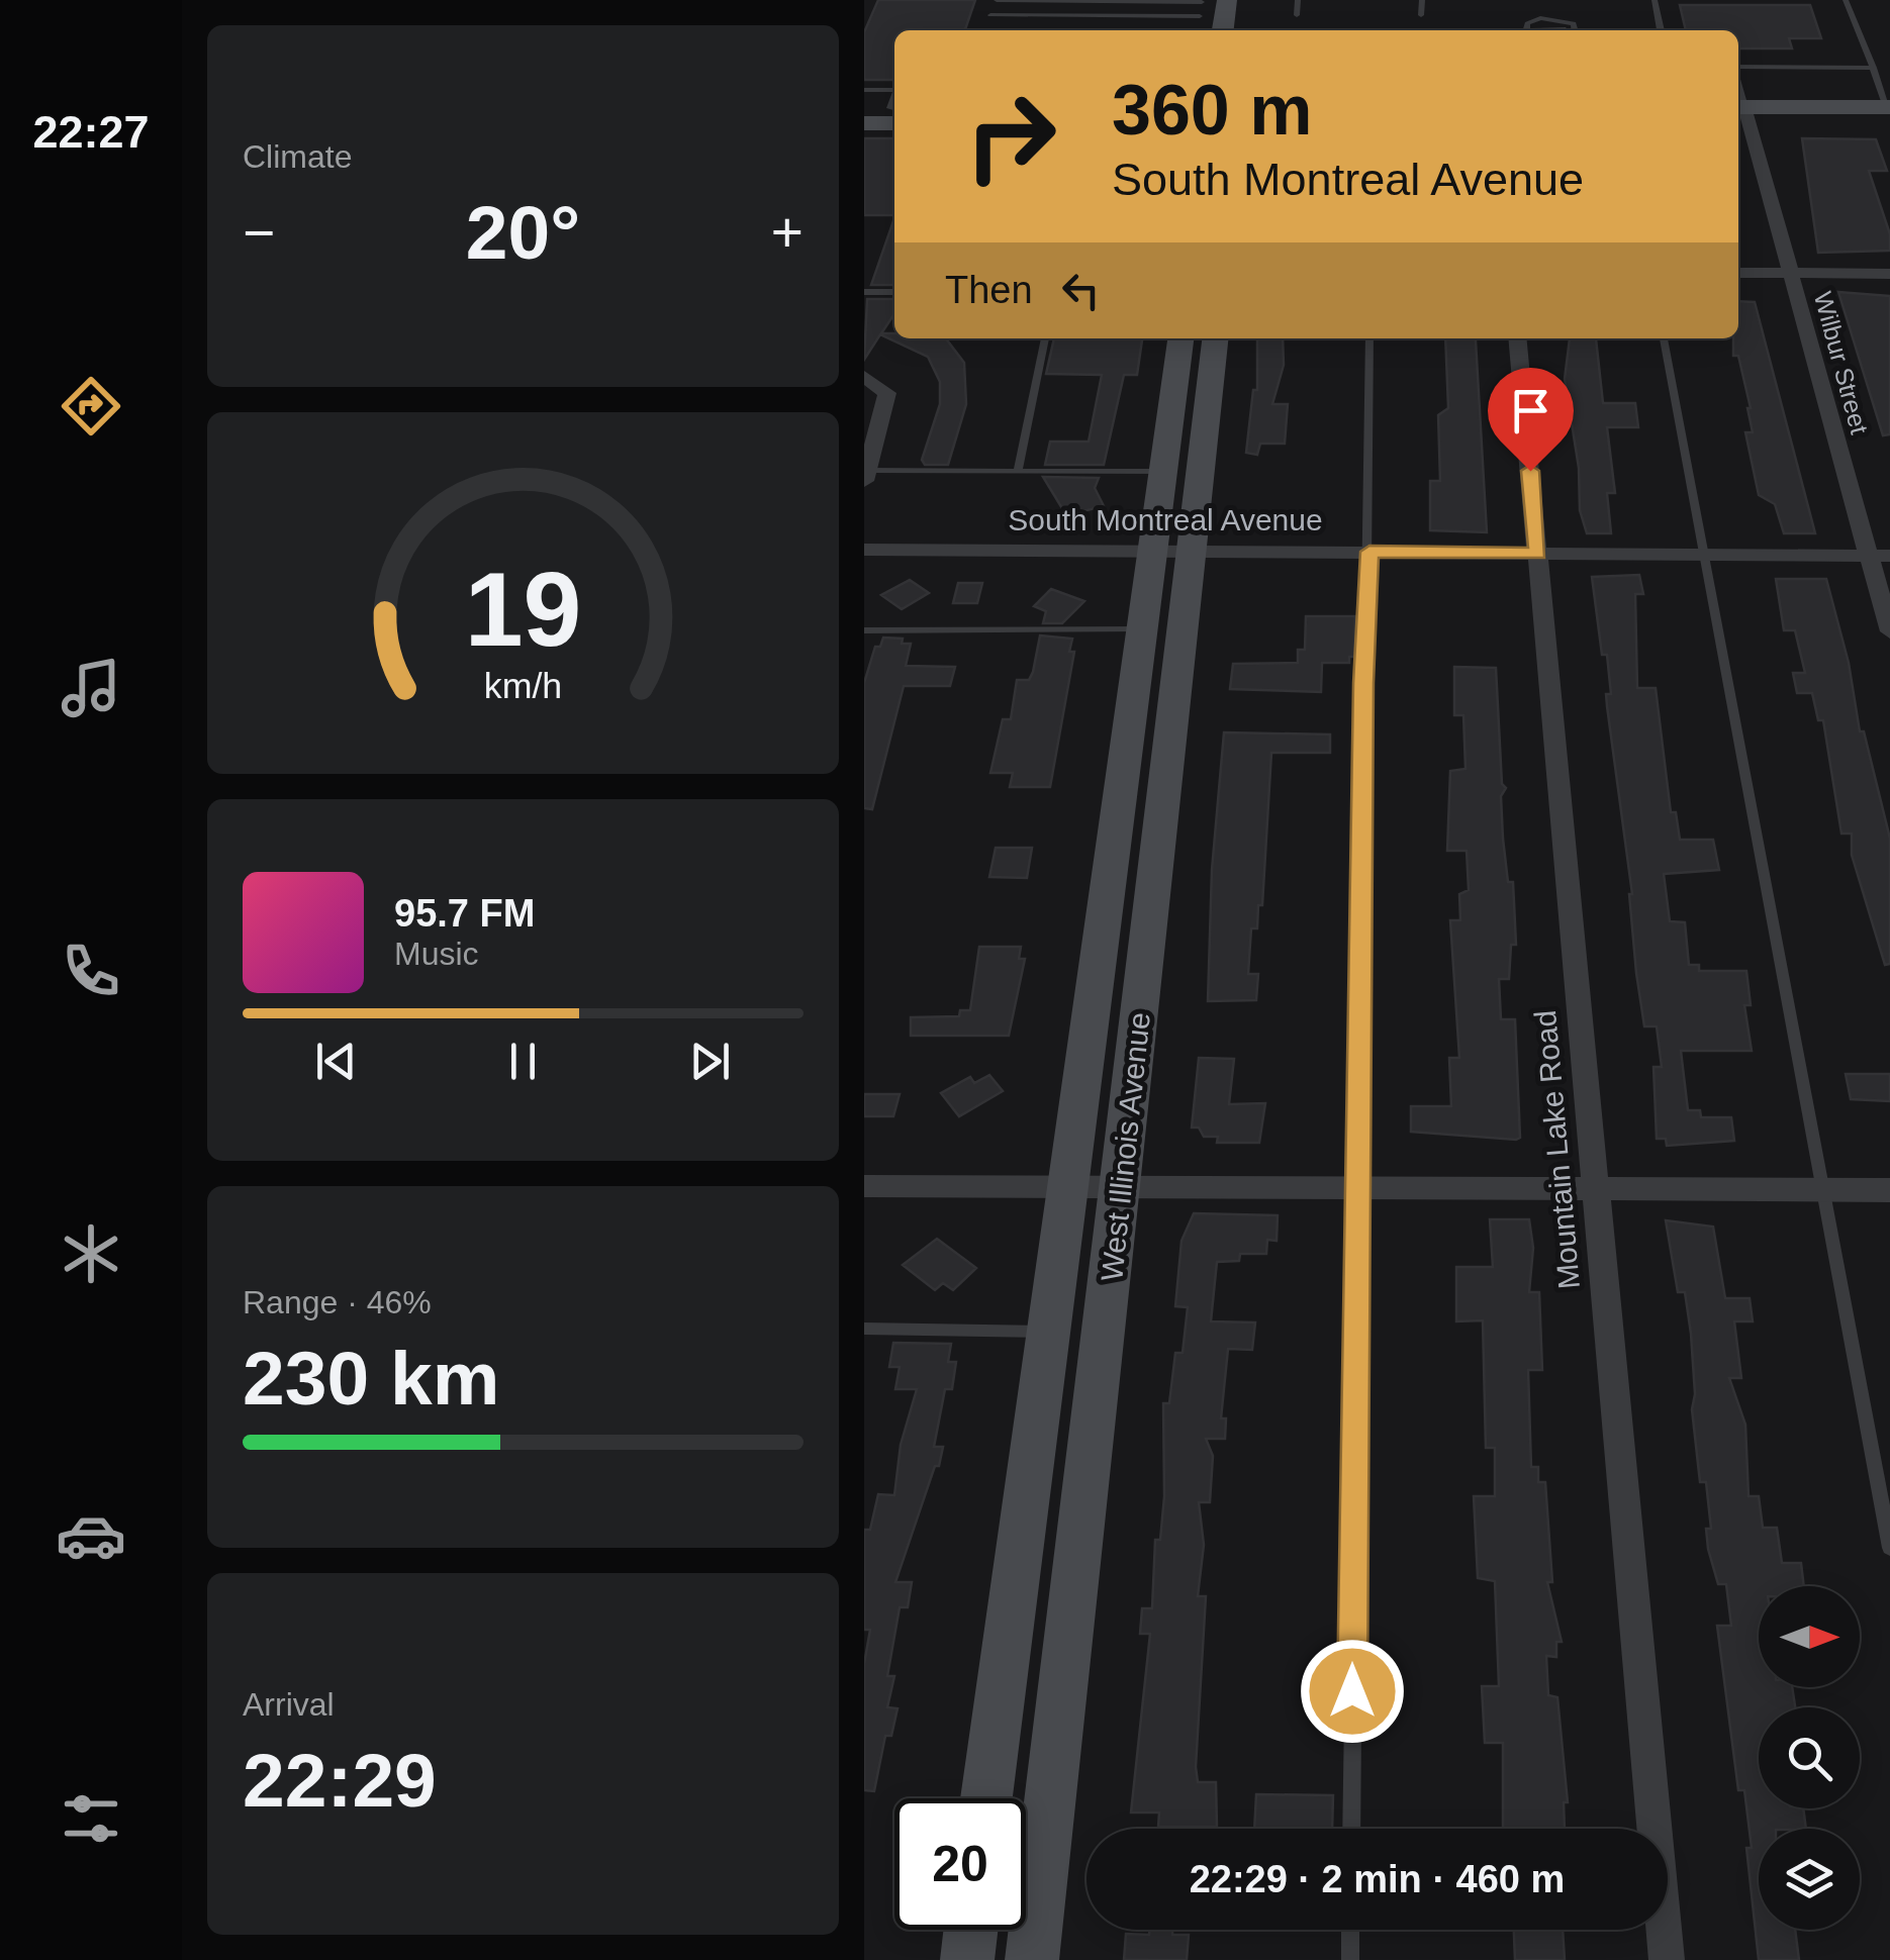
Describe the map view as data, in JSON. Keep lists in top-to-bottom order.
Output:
{
  "streets": {
    "main road": ["West Illinois Avenue"],
    "street": ["Wilbur Street", "South Montreal Avenue", "Mountain Lake Road"]
  },
  "crossings": [
    ["Wilbur Street", "South Montreal Avenue"],
    ["South Montreal Avenue", "West Illinois Avenue"],
    ["South Montreal Avenue", "Mountain Lake Road"]
  ],
  "north": "right",
  "page": {
    "tabs": "22:27",
    "tile": [
      "Climate",
      ["Range · 46%", "230 km"],
      ["Arrival", "22:29"]
    ],
    "turn": ["360 m", "South Montreal Avenue"],
    "heat": ["−", "20°", "+"],
    "then": "Then",
    "song": ["95.7 FM", "Music"],
    "limit": "20",
    "trip": "22:29 · 2 min · 460 m",
    "gauge": ["19", "km/h"]
  }
}
